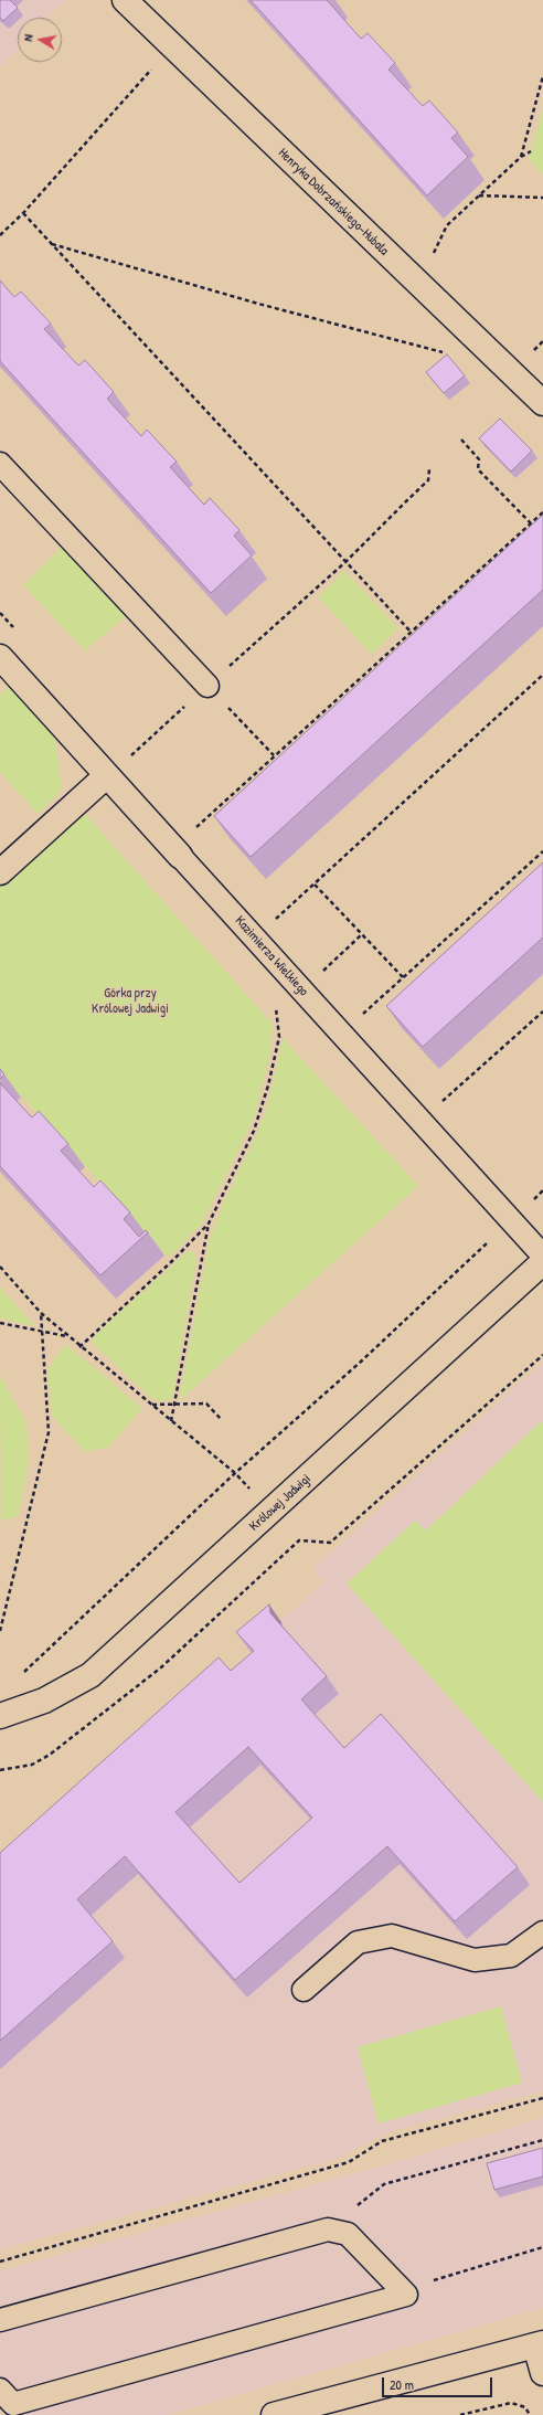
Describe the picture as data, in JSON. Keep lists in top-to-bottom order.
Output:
{
  "streets": {
    "street": ["Henryka Dobrzańskiego-Hubala", "Kazimierza Wielkiego", "Królowej Jadwigi"]
  },
  "parks": ["Górka przy Królowej Jadwigi"],
  "scale_bar": "20 m",
  "north": "left"
}
